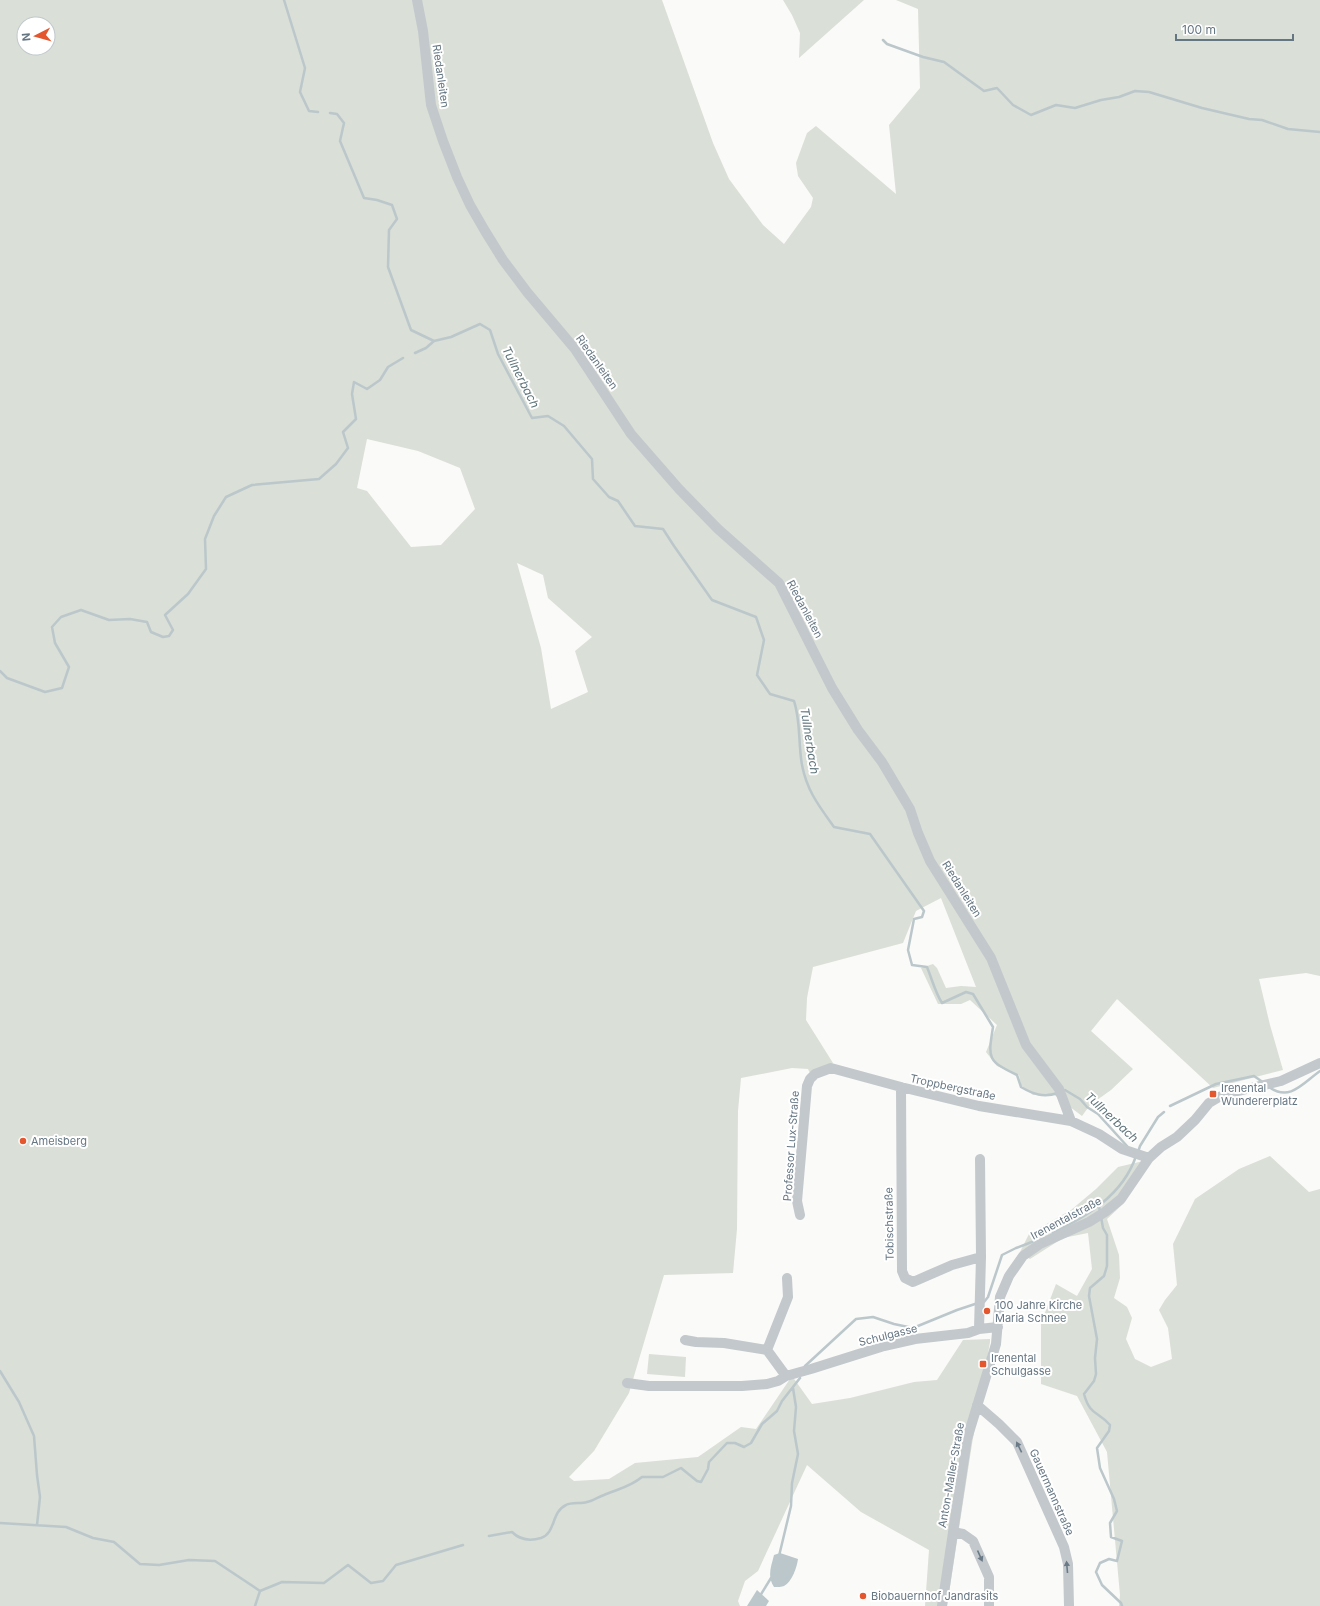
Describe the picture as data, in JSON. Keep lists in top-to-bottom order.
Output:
{
  "streets": {
    "street": [
      "Riedanleiten",
      "Troppbergstraße",
      "Professor Lux-Straße",
      "Irenentalstraße",
      "Tobischstraße",
      "Schulgasse",
      "Anton-Maller-Straße",
      "Gauermannstraße"
    ]
  },
  "crossings": [
    ["Riedanleiten", "Troppbergstraße"],
    ["Troppbergstraße", "Professor Lux-Straße"],
    ["Troppbergstraße", "Tobischstraße"],
    ["Irenentalstraße", "Schulgasse"],
    ["Irenentalstraße", "Anton-Maller-Straße"],
    ["Schulgasse", "Anton-Maller-Straße"],
    ["Anton-Maller-Straße", "Gauermannstraße"]
  ],
  "water": ["Tullnerbach"],
  "places": {
    "transit": ["Irenental Wundererplatz", "Irenental Schulgasse"],
    "other": ["Ameisberg", "100 Jahre Kirche Maria Schnee", "Biobauernhof Jandrasits"]
  },
  "scale_bar": "100 m",
  "north": "left"
}
